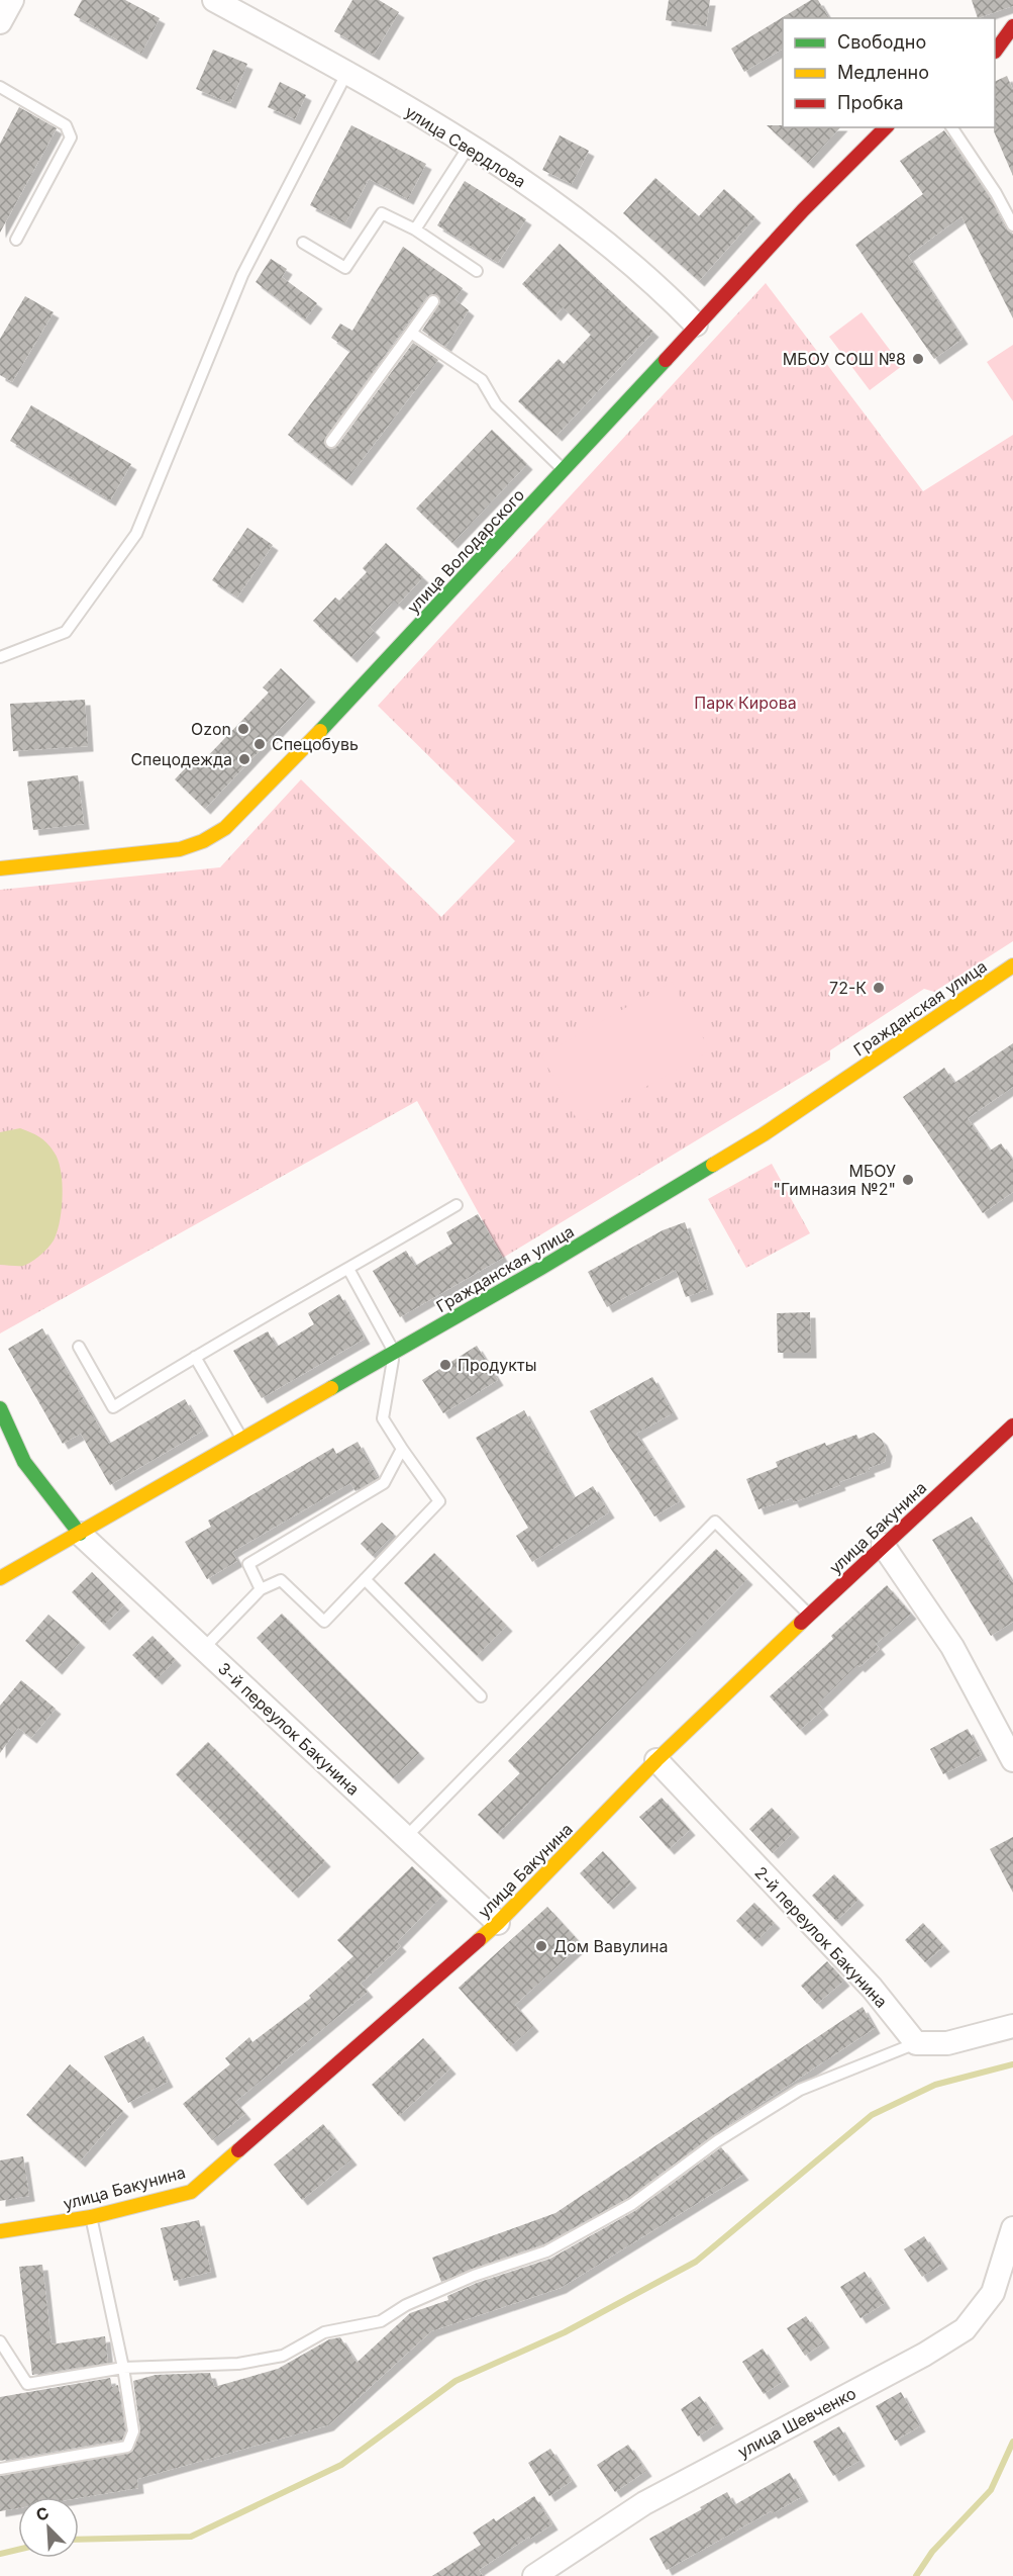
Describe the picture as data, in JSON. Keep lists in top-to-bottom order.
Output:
{
  "streets": {
    "street": [
      "улица Свердлова",
      "улица Володарского",
      "Гражданская улица",
      "улица Бакунина",
      "3-й переулок Бакунина",
      "2-й переулок Бакунина",
      "улица Шевченко"
    ]
  },
  "crossings": [
    ["улица Свердлова", "улица Володарского"],
    ["Гражданская улица", "3-й переулок Бакунина"],
    ["улица Бакунина", "3-й переулок Бакунина"],
    ["улица Бакунина", "2-й переулок Бакунина"]
  ],
  "parks": ["Парк Кирова"],
  "places": [
    "МБОУ СОШ №8",
    "Ozon",
    "Спецобувь",
    "Спецодежда",
    "72-К",
    "МБОУ \"Гимназия №2\"",
    "Продукты",
    "Дом Вавулина"
  ],
  "legend": ["Свободно", "Медленно", "Пробка"],
  "north": "top left"
}
